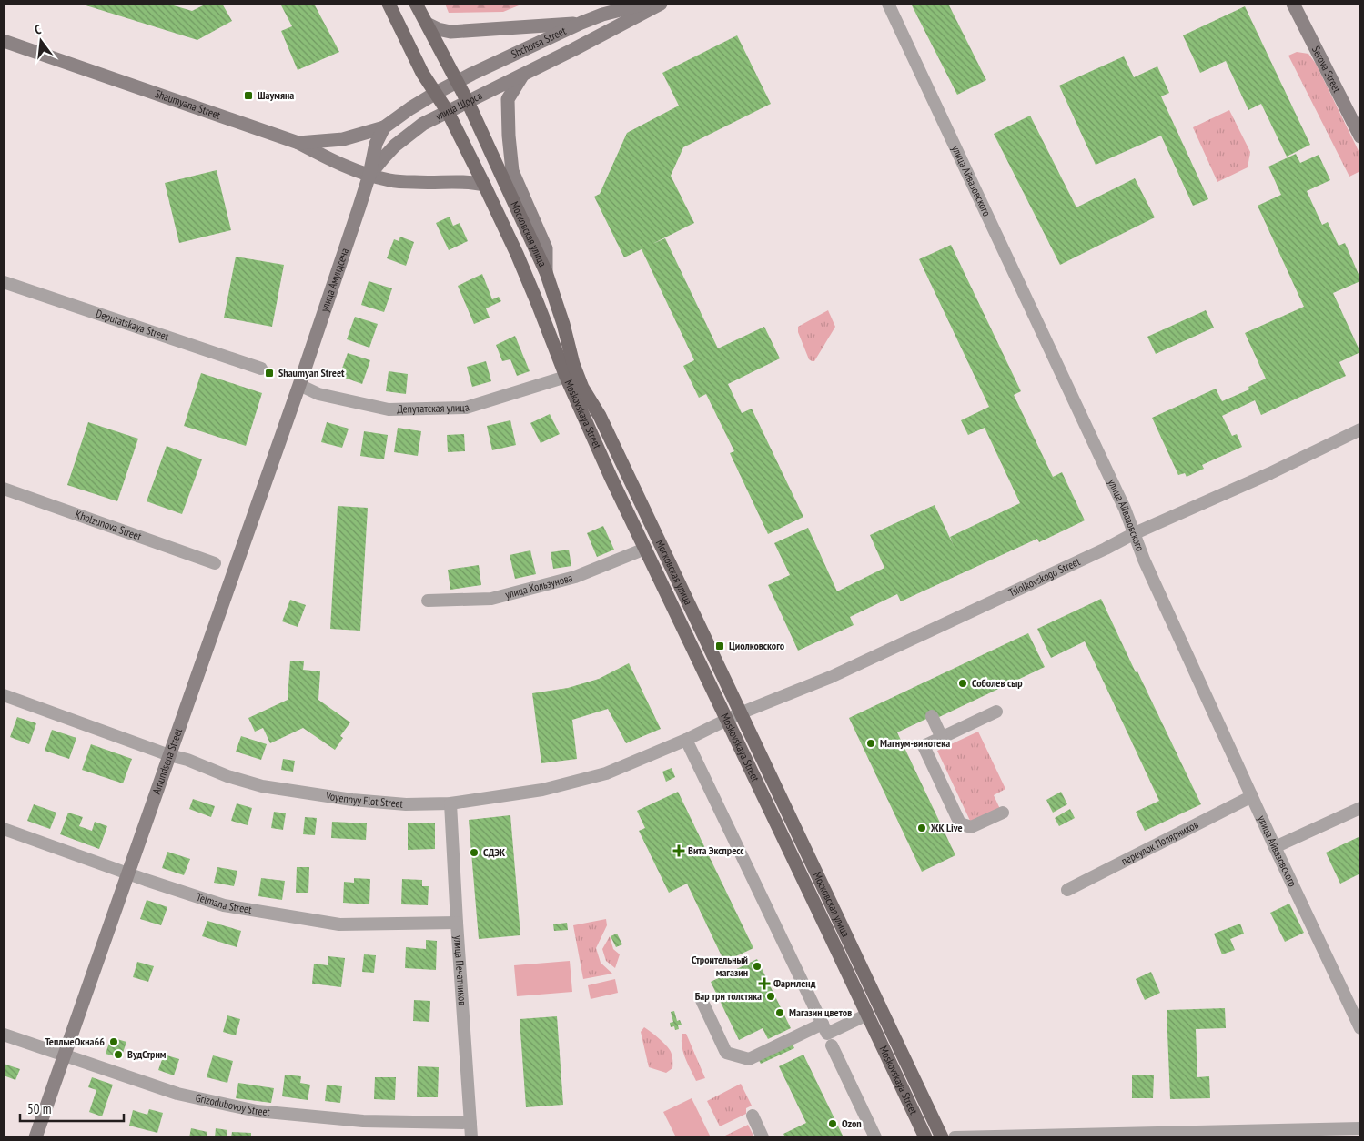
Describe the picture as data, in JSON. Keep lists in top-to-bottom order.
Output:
{
  "streets": {
    "main road": [
      "Shchorsa Street",
      "Serova Street",
      "Shaumyana Street",
      "улица Щорса",
      "Московская улица",
      "улица Амундсена",
      "Moskovskaya Street",
      "Amundsena Street"
    ],
    "street": [
      "улица Айвазовского",
      "Deputatskaya Street",
      "Депутатская улица",
      "Kholzunova Street",
      "Tsiolkovskogo Street",
      "улица Хользунова",
      "Voyennyy Flot Street",
      "переулок Полярников",
      "Telmana Street",
      "улица Печатников",
      "Grizodubovoy Street"
    ]
  },
  "crossings": [
    ["Shchorsa Street", "улица Щорса"],
    ["Shchorsa Street", "Московская улица"],
    ["Shaumyana Street", "улица Щорса"],
    ["Shaumyana Street", "Московская улица"],
    ["Shaumyana Street", "улица Амундсена"],
    ["улица Щорса", "Московская улица"],
    ["улица Щорса", "улица Амундсена"],
    ["улица Айвазовского", "Tsiolkovskogo Street"],
    ["улица Айвазовского", "переулок Полярников"],
    ["Московская улица", "Депутатская улица"],
    ["Московская улица", "Moskovskaya Street"],
    ["Московская улица", "Tsiolkovskogo Street"],
    ["улица Амундсена", "Депутатская улица"],
    ["улица Амундсена", "Amundsena Street"],
    ["Депутатская улица", "Moskovskaya Street"],
    ["Депутатская улица", "Amundsena Street"],
    ["Moskovskaya Street", "Tsiolkovskogo Street"],
    ["Moskovskaya Street", "улица Хользунова"],
    ["Moskovskaya Street", "Voyennyy Flot Street"],
    ["Tsiolkovskogo Street", "Voyennyy Flot Street"],
    ["Amundsena Street", "Voyennyy Flot Street"],
    ["Amundsena Street", "Telmana Street"],
    ["Amundsena Street", "Grizodubovoy Street"],
    ["Voyennyy Flot Street", "улица Печатников"],
    ["Telmana Street", "улица Печатников"],
    ["улица Печатников", "Grizodubovoy Street"]
  ],
  "places": {
    "transit": ["Шаумяна", "Shaumyan Street", "Циолковского"],
    "other": [
      "Соболев сыр",
      "Магнум-винотека",
      "ЖК Live",
      "СДЭК",
      "Строительный магазин",
      "Бар три толстяка",
      "Магазин цветов",
      "ТеплыеОкна66",
      "ВудСтрим",
      "Ozon"
    ],
    "health": ["Вита Экспресс", "Фармленд"]
  },
  "scale_bar": "50 m",
  "north": "top"
}
